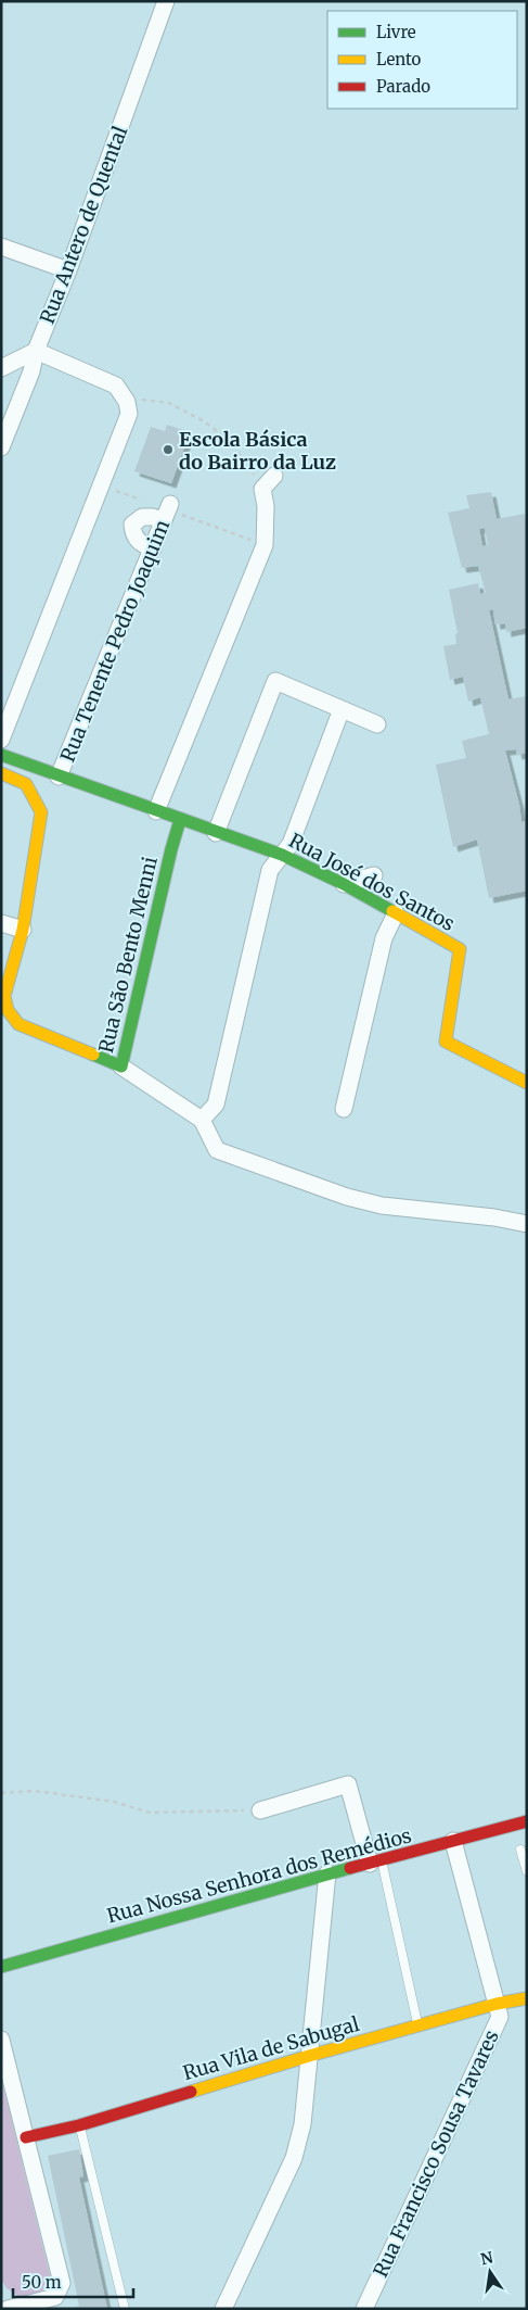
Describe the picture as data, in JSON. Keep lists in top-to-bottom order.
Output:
{
  "streets": {
    "street": [
      "Rua Antero de Quental",
      "Rua Tenente Pedro Joaquim",
      "Rua José dos Santos",
      "Rua São Bento Menni",
      "Rua Nossa Senhora dos Remédios",
      "Rua Vila de Sabugal",
      "Rua Francisco Sousa Tavares"
    ]
  },
  "crossings": [
    ["Rua Tenente Pedro Joaquim", "Rua José dos Santos"],
    ["Rua José dos Santos", "Rua São Bento Menni"],
    ["Rua Nossa Senhora dos Remédios", "Rua Francisco Sousa Tavares"],
    ["Rua Vila de Sabugal", "Rua Francisco Sousa Tavares"]
  ],
  "places": ["Escola Básica do Bairro da Luz"],
  "legend": ["Livre", "Lento", "Parado"],
  "scale_bar": "50 m",
  "north": "top"
}
